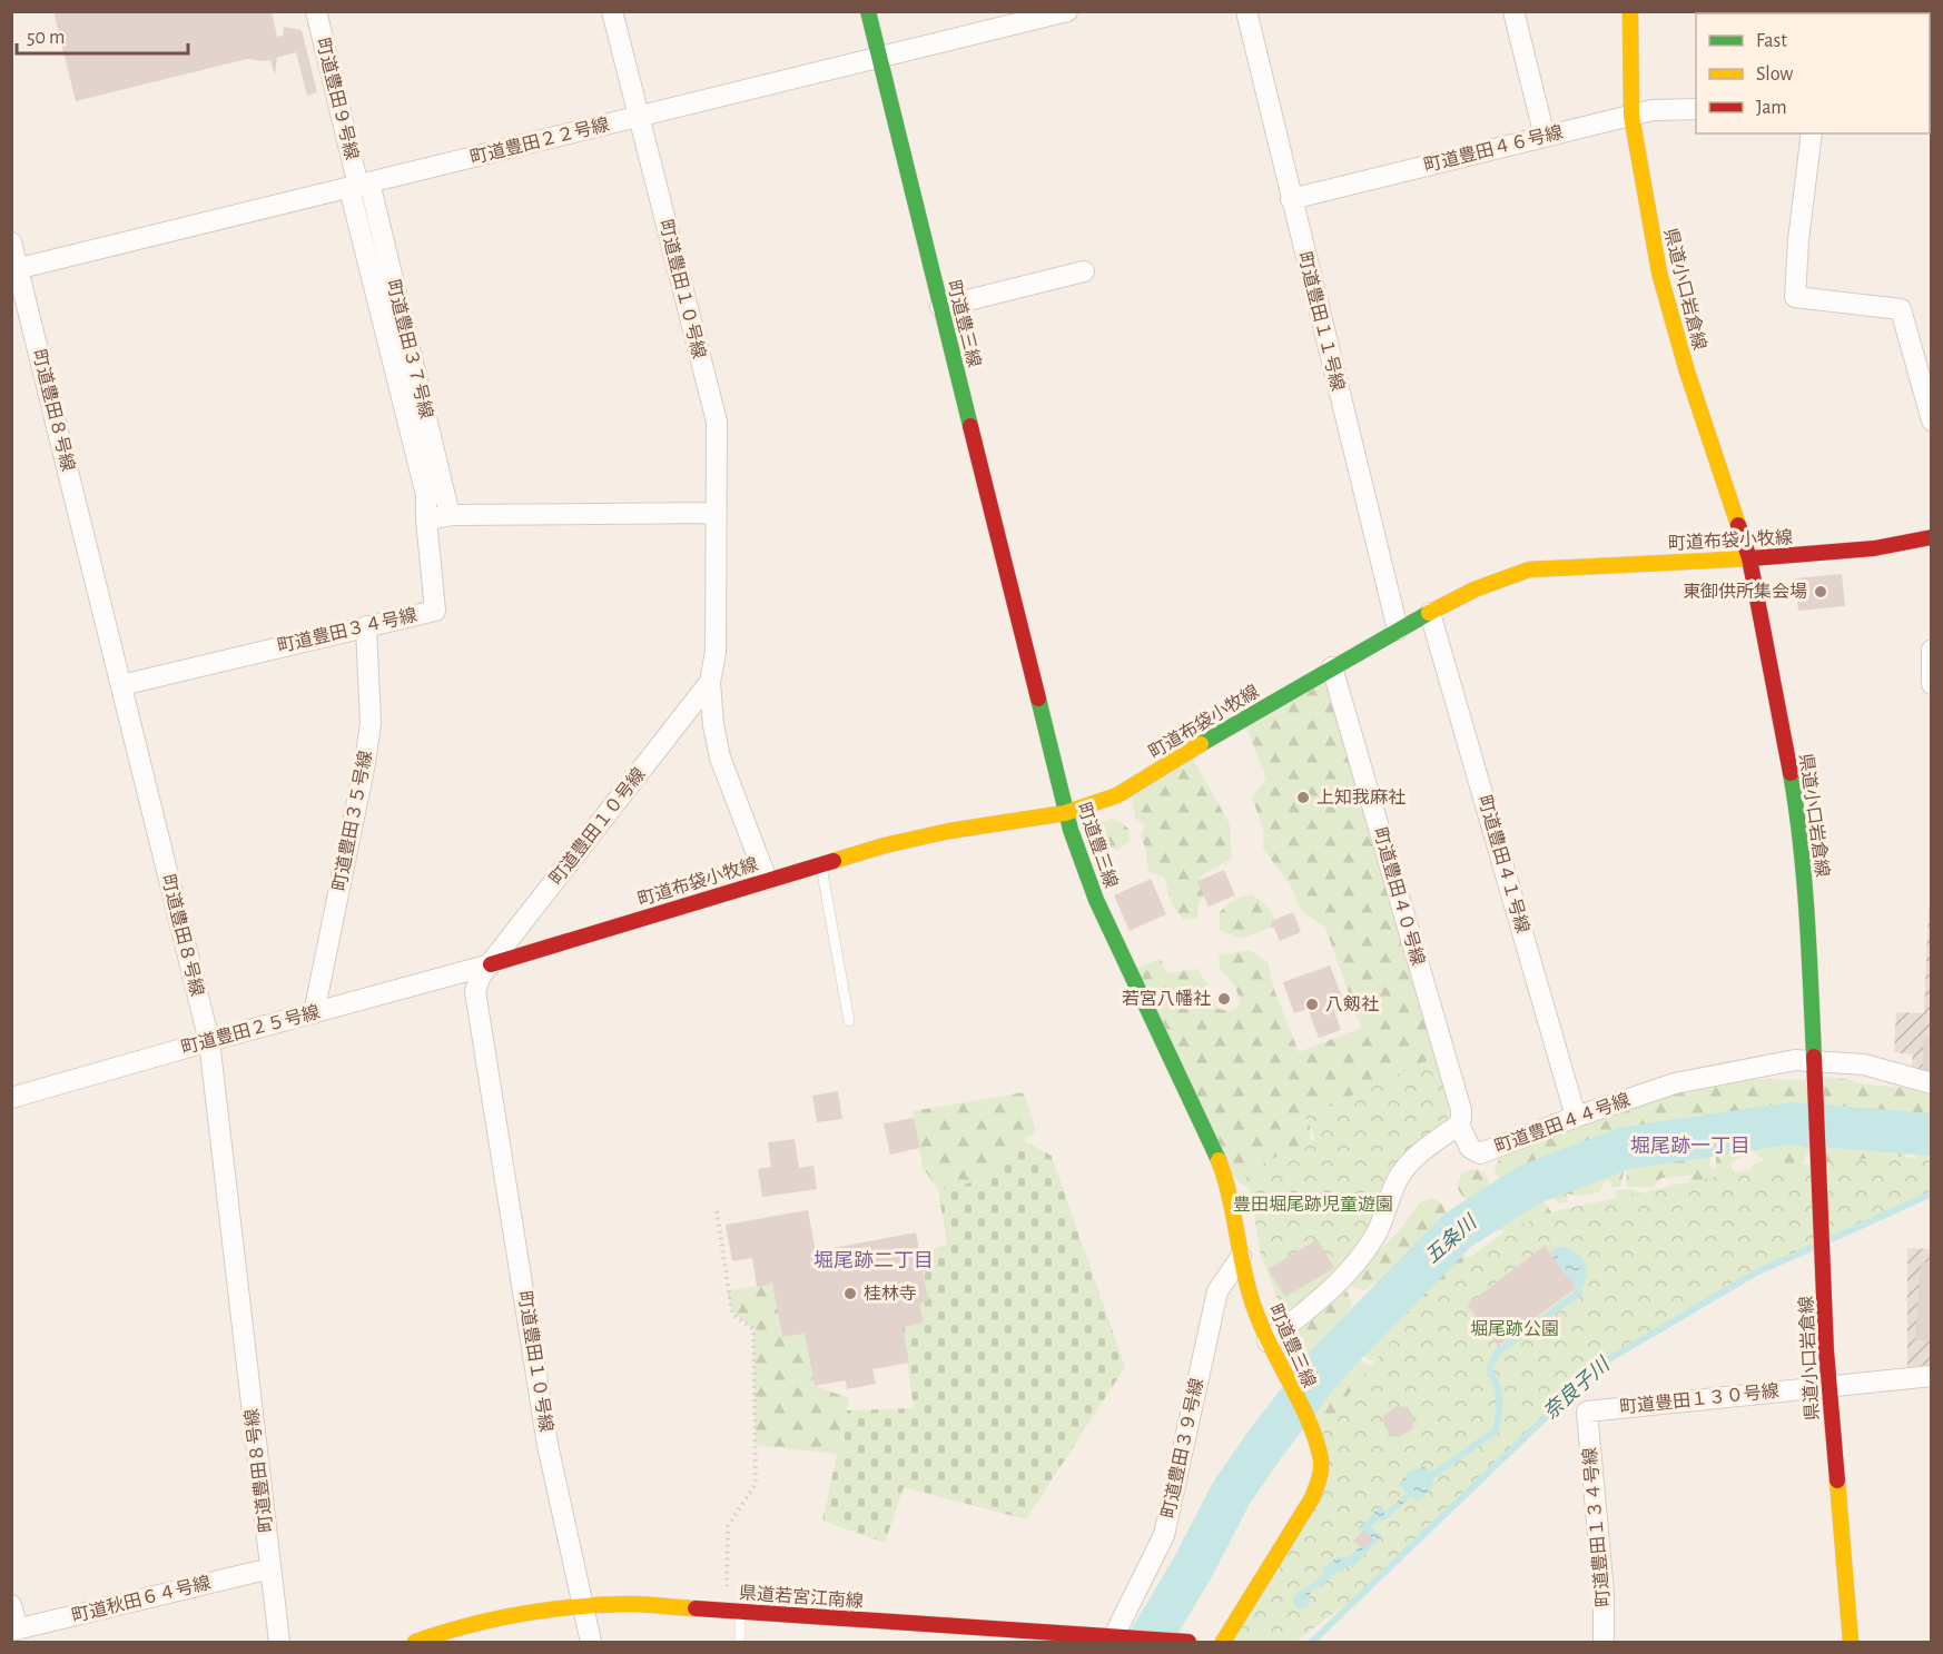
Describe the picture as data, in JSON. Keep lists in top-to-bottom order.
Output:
{
  "streets": {
    "street": [
      "町道豊田９号線",
      "町道豊田２２号線",
      "町道豊田４６号線",
      "町道豊田１０号線",
      "県道小口岩倉線",
      "町道豊田１１号線",
      "町道豊三線",
      "町道豊田３７号線",
      "町道豊田８号線",
      "町道布袋小牧線",
      "町道豊田３４号線",
      "町道豊田３５号線",
      "町道豊田４１号線",
      "町道豊田４０号線",
      "町道豊田２５号線",
      "町道豊田４４号線",
      "町道豊田１３０号線",
      "町道豊田３９号線",
      "町道豊田１３４号線",
      "県道若宮江南線",
      "町道秋田６４号線"
    ]
  },
  "crossings": [
    ["町道豊田９号線", "町道豊田２２号線"],
    ["町道豊田９号線", "町道豊田３７号線"],
    ["町道豊田９号線", "町道豊田３４号線"],
    ["町道豊田２２号線", "町道豊田１０号線"],
    ["町道豊田２２号線", "町道豊三線"],
    ["町道豊田２２号線", "町道豊田３７号線"],
    ["町道豊田２２号線", "町道豊田８号線"],
    ["町道豊田４６号線", "県道小口岩倉線"],
    ["町道豊田４６号線", "町道豊田１１号線"],
    ["町道豊田１０号線", "町道布袋小牧線"],
    ["町道豊田１０号線", "町道豊田２５号線"],
    ["町道豊田１０号線", "県道若宮江南線"],
    ["県道小口岩倉線", "町道布袋小牧線"],
    ["県道小口岩倉線", "町道豊田４４号線"],
    ["県道小口岩倉線", "町道豊田１３０号線"],
    ["町道豊田１１号線", "町道布袋小牧線"],
    ["町道豊三線", "町道布袋小牧線"],
    ["町道豊三線", "町道豊田３９号線"],
    ["町道豊田８号線", "町道豊田３４号線"],
    ["町道豊田８号線", "町道豊田２５号線"],
    ["町道豊田８号線", "町道秋田６４号線"],
    ["町道布袋小牧線", "町道豊田４１号線"],
    ["町道布袋小牧線", "町道豊田４０号線"],
    ["町道布袋小牧線", "町道豊田２５号線"],
    ["町道豊田３４号線", "町道豊田３５号線"],
    ["町道豊田３５号線", "町道豊田２５号線"],
    ["町道豊田４１号線", "町道豊田４４号線"],
    ["町道豊田４０号線", "町道豊田４４号線"],
    ["町道豊田１３０号線", "町道豊田１３４号線"],
    ["町道豊田３９号線", "県道若宮江南線"]
  ],
  "districts": ["堀尾跡一丁目", "堀尾跡二丁目"],
  "water": ["五条川", "奈良子川"],
  "parks": ["豊田堀尾跡児童遊園", "堀尾跡公園"],
  "places": [
    "東御供所集会場",
    "上知我麻社",
    "若宮八幡社",
    "八剱社",
    "桂林寺"
  ],
  "legend": ["Fast", "Slow", "Jam"],
  "scale_bar": "50 m"
}
